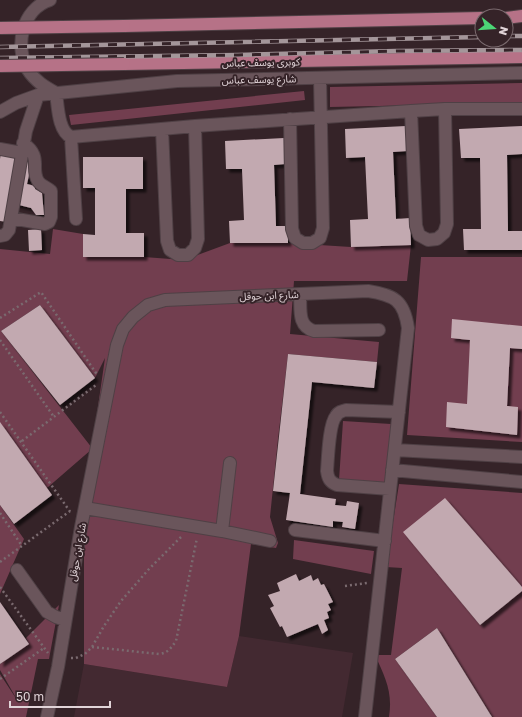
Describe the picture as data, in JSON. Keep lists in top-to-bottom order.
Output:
{
  "streets": {
    "main road": ["كوبرى يوسف عباس"],
    "street": ["شارع يوسف عباس", "شارع ابن حوقل"]
  },
  "scale_bar": "50 m",
  "north": "right"
}
